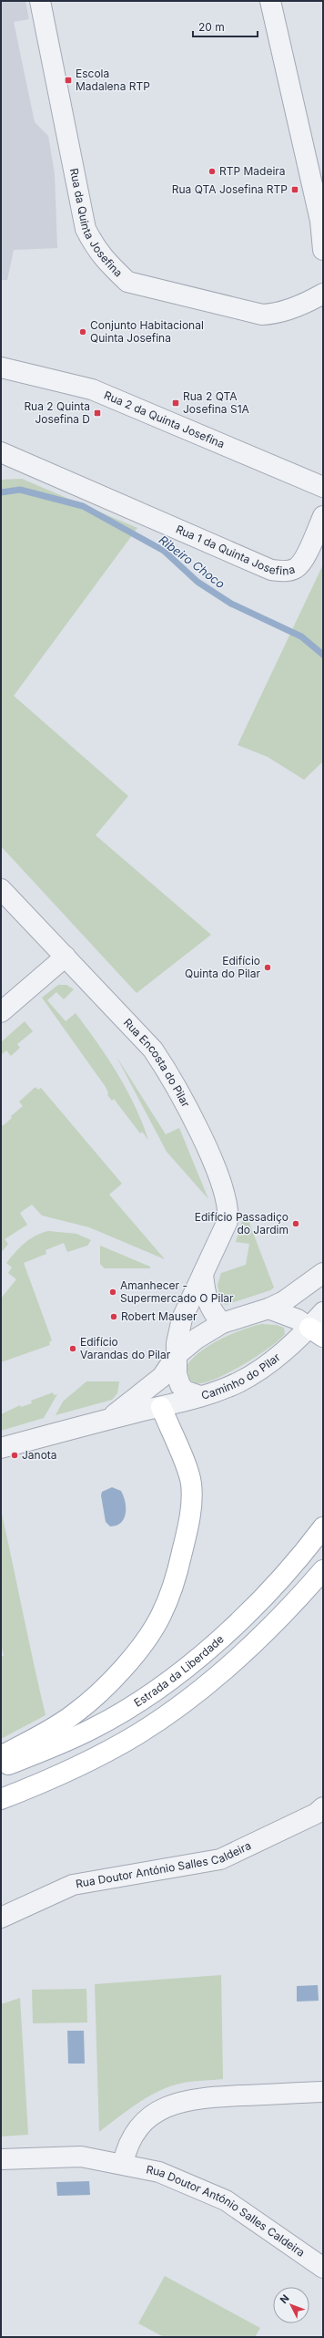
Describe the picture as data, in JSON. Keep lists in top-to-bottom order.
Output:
{
  "streets": {
    "main road": ["Estrada da Liberdade"],
    "street": [
      "Rua da Quinta Josefina",
      "Rua 2 da Quinta Josefina",
      "Rua 1 da Quinta Josefina",
      "Rua Encosta do Pilar",
      "Caminho do Pilar",
      "Rua Doutor António Salles Caldeira"
    ]
  },
  "crossings": [
    ["Rua Encosta do Pilar", "Caminho do Pilar"]
  ],
  "water": ["Ribeiro Choco"],
  "places": {
    "transit": [
      "Escola Madalena RTP",
      "Rua QTA Josefina RTP",
      "Rua 2 QTA Josefina S1A",
      "Rua 2 Quinta Josefina D"
    ],
    "other": [
      "RTP Madeira",
      "Conjunto Habitacional Quinta Josefina",
      "Edifício Quinta do Pilar",
      "Edifício Passadiço do Jardim",
      "Amanhecer - Supermercado O Pilar",
      "Robert Mauser",
      "Edifício Varandas do Pilar",
      "Janota"
    ]
  },
  "scale_bar": "20 m",
  "north": "top left"
}
